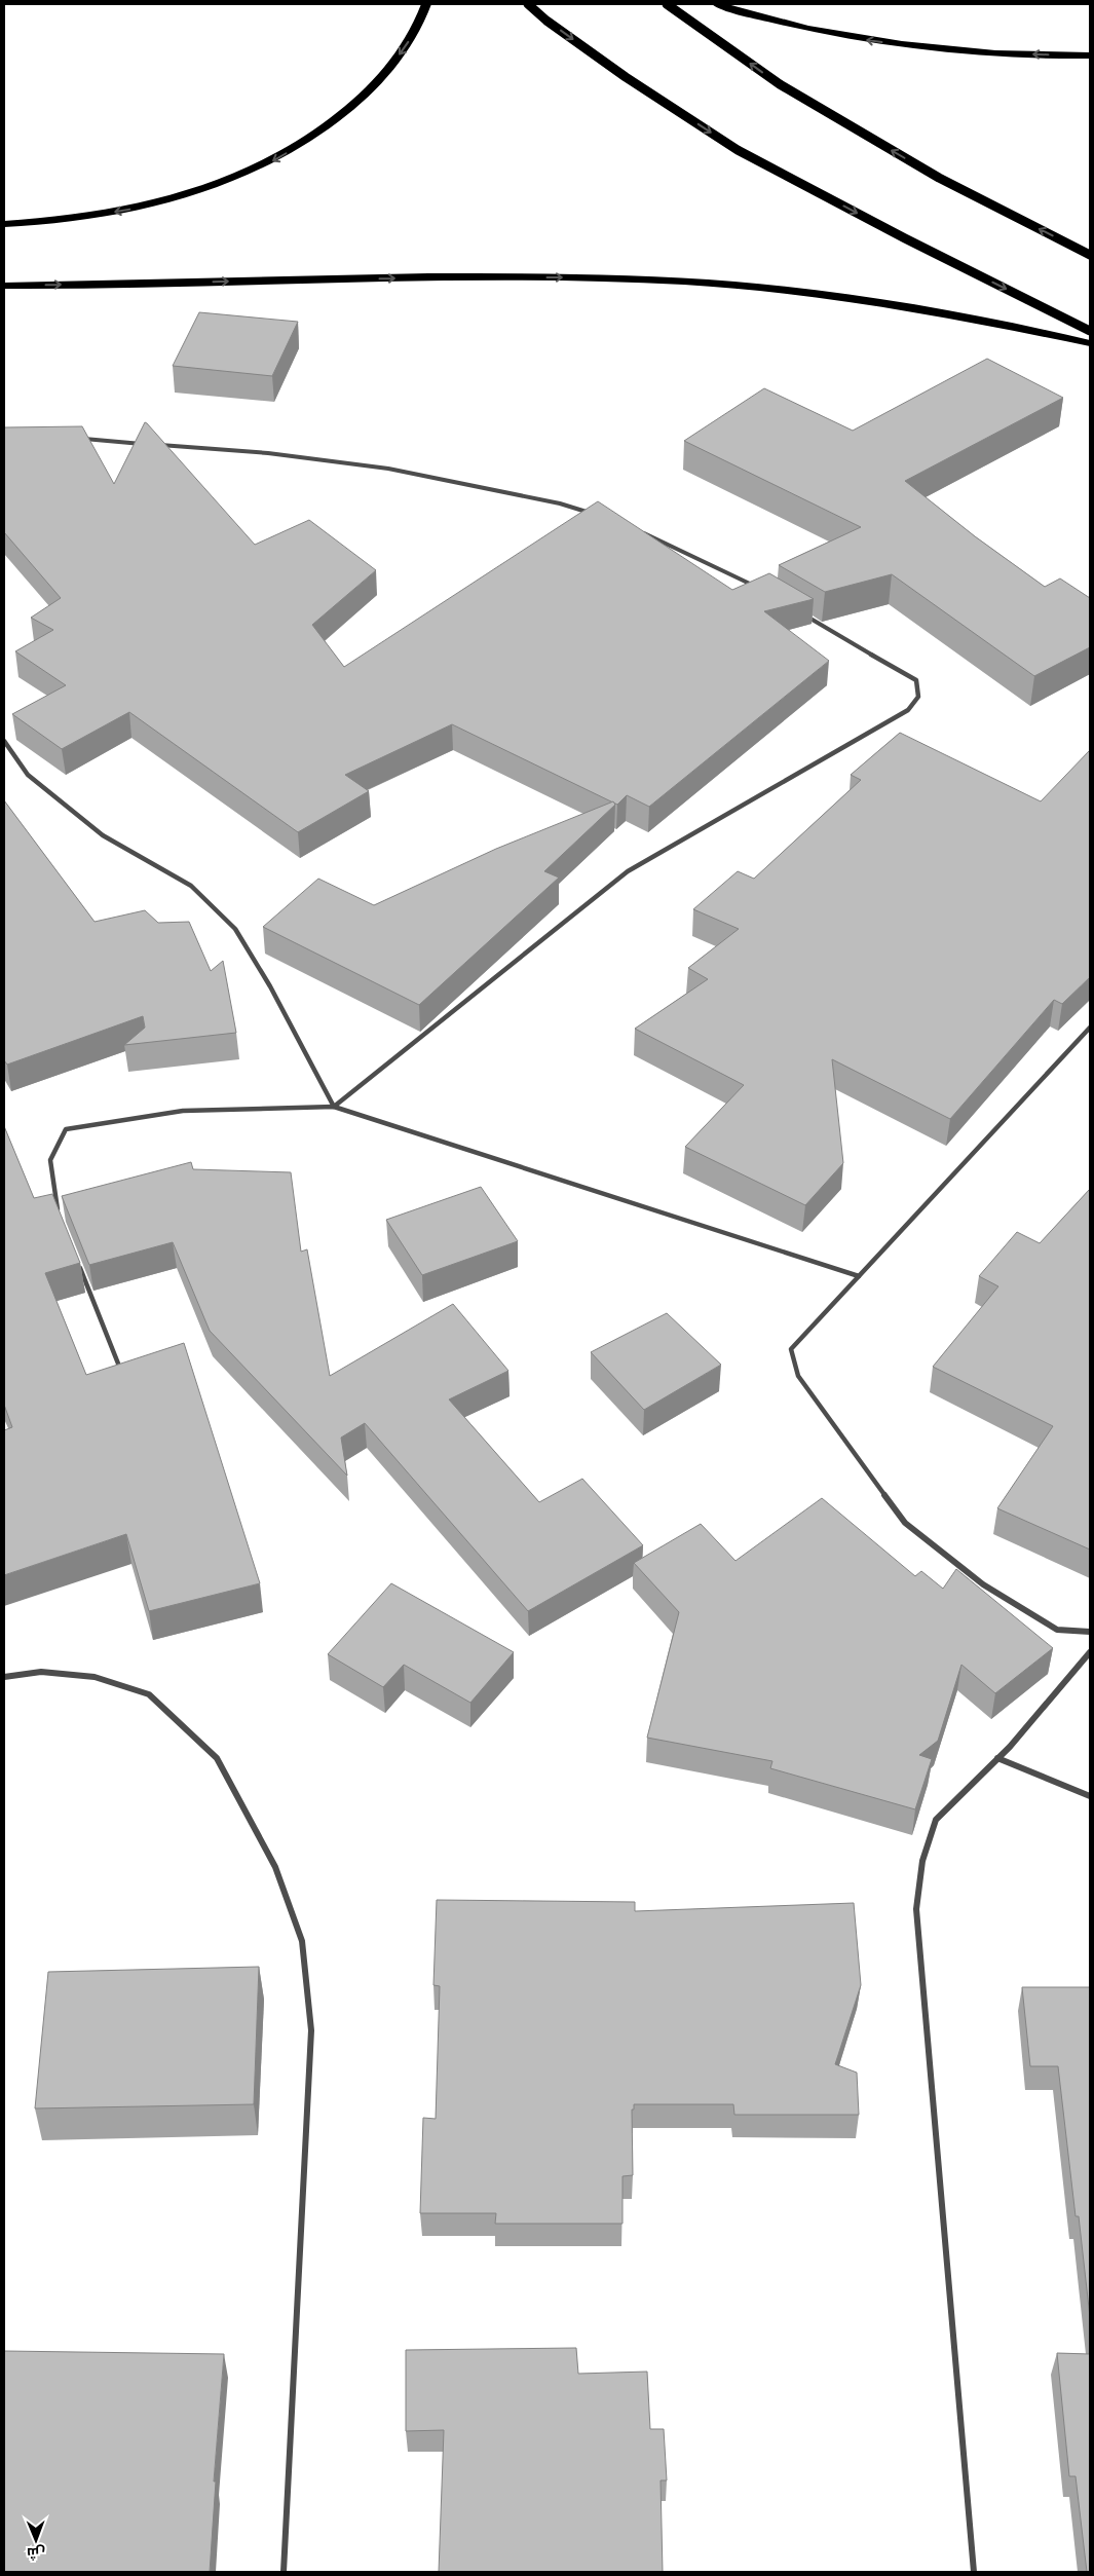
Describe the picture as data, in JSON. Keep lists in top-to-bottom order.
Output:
{
  "north": "bottom"
}
